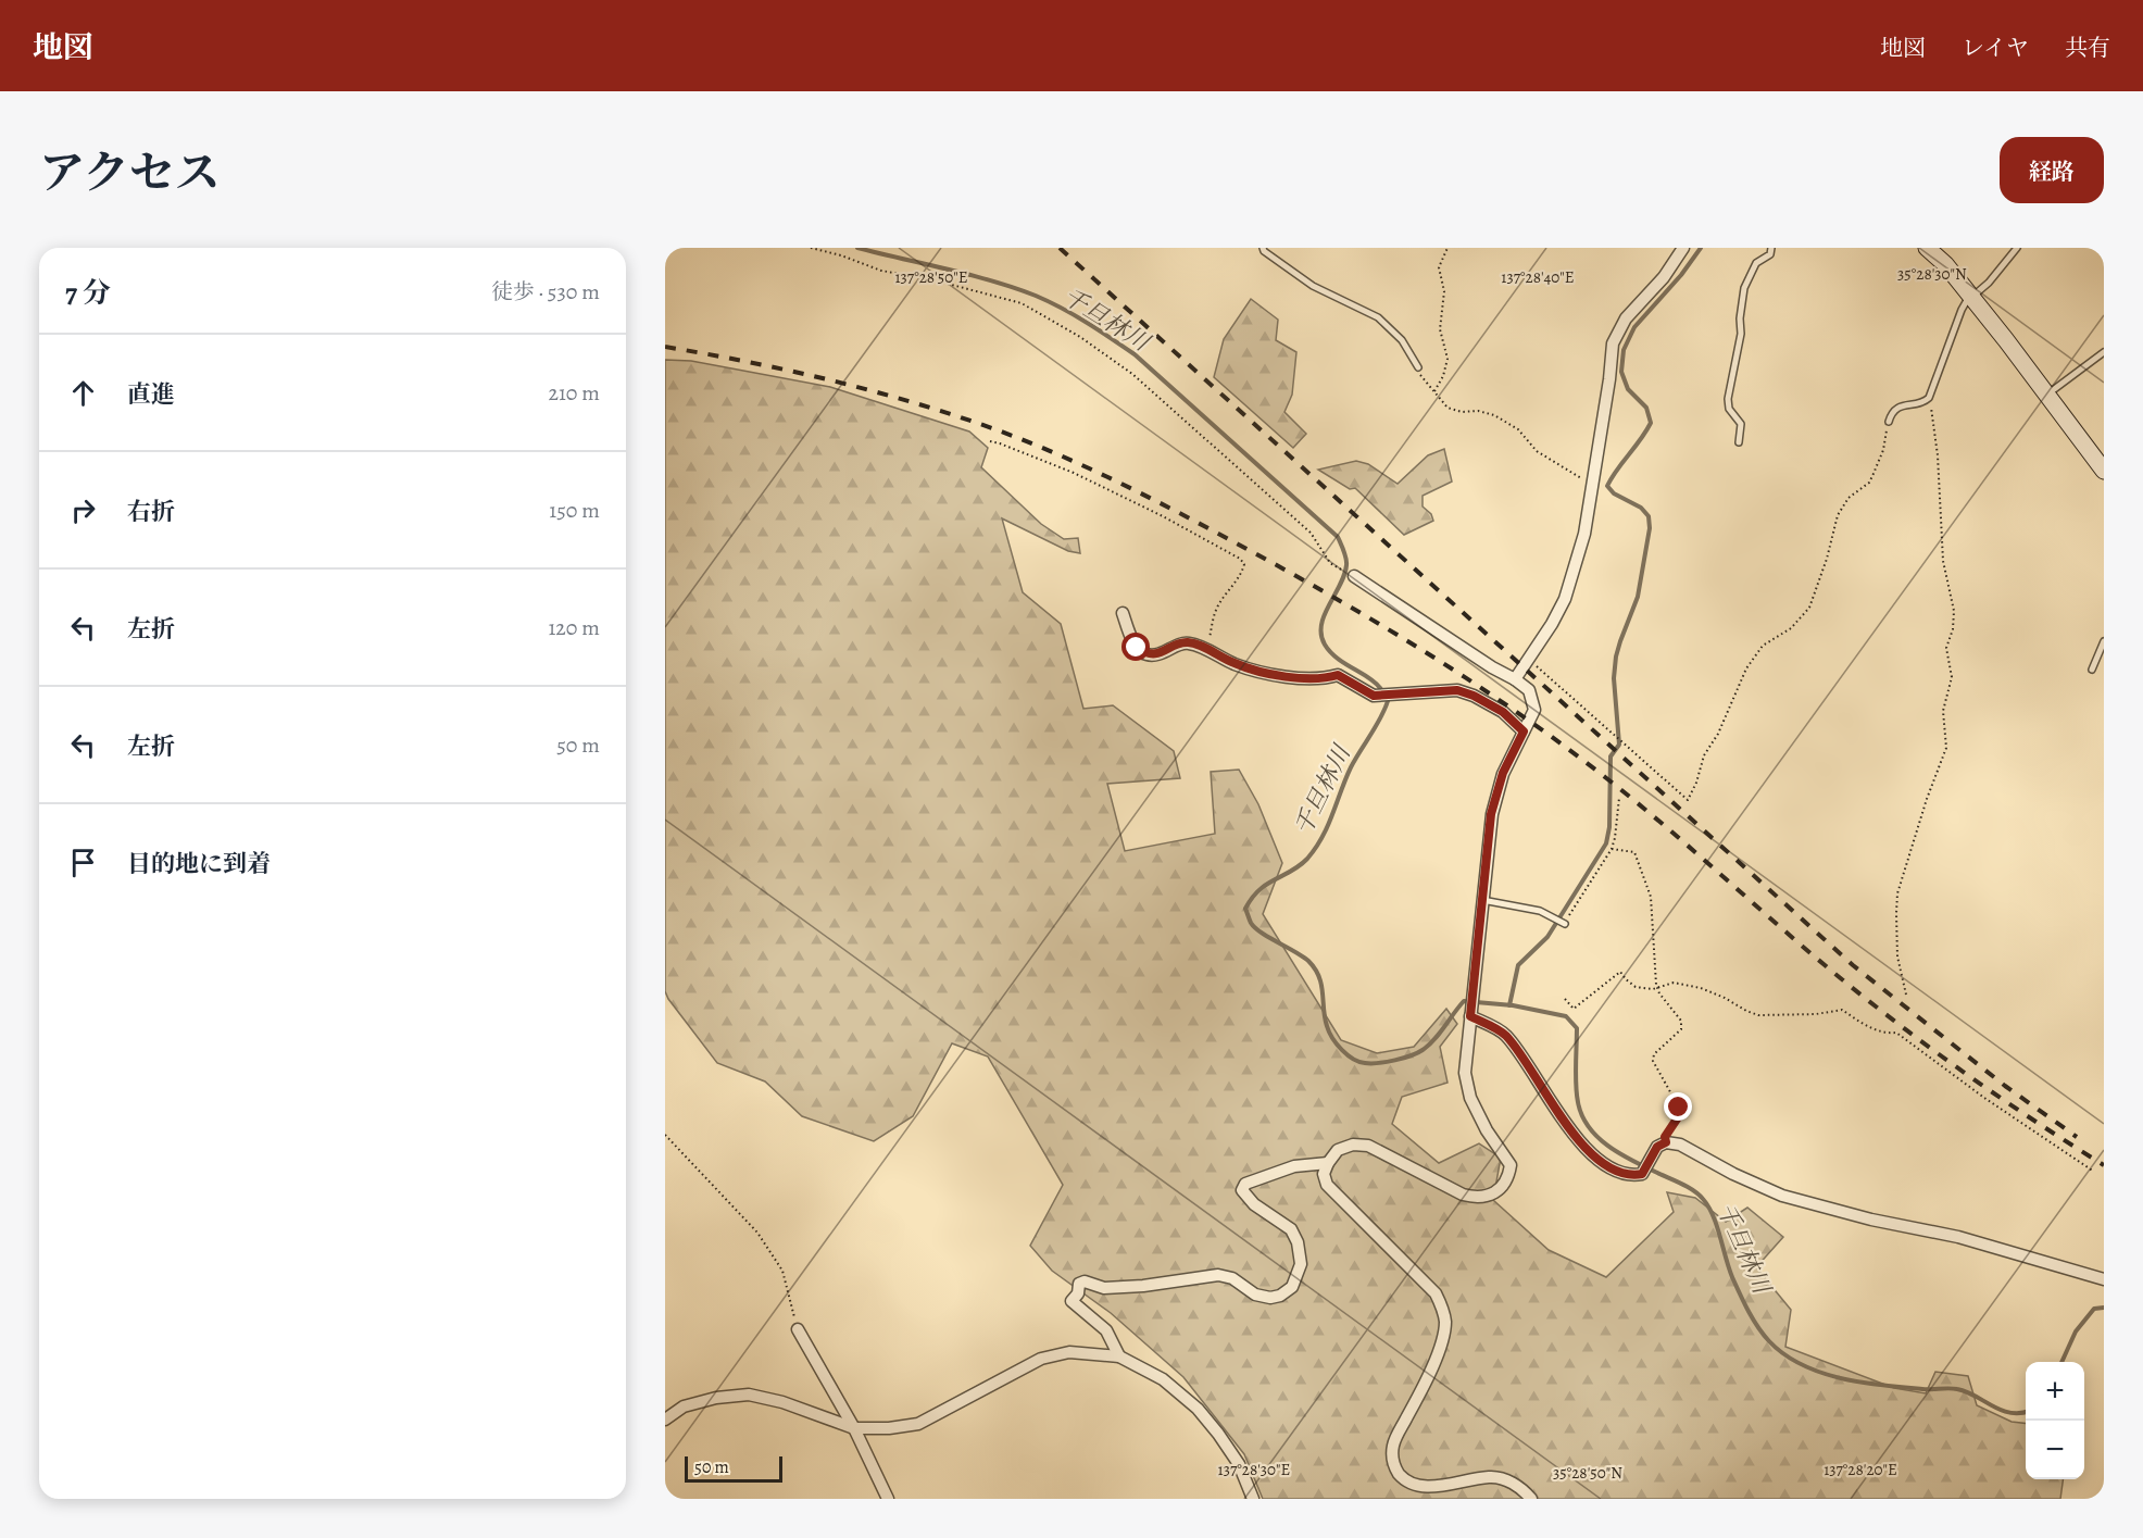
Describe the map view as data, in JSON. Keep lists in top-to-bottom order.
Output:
{
  "water": ["千旦林川"],
  "scale_bar": "50 m",
  "page": {
    "header": "地図",
    "nav": ["地図", "レイヤ", "共有"],
    "title": "アクセス",
    "buttons": "経路",
    "heading": ["7 分", "徒歩 · 530 m"],
    "list": [
      ["直進", "210 m"],
      ["右折", "150 m"],
      ["左折", "120 m"],
      ["左折", "50 m"],
      "目的地に到着"
    ],
    "map_buttons": ["+", "−"],
    "scale": "50 m"
  },
  "coordinates": [
    "35°28'30\"N",
    "137°28'50\"E",
    "137°28'40\"E",
    "137°28'30\"E",
    "137°28'20\"E",
    "35°28'50\"N"
  ]
}
